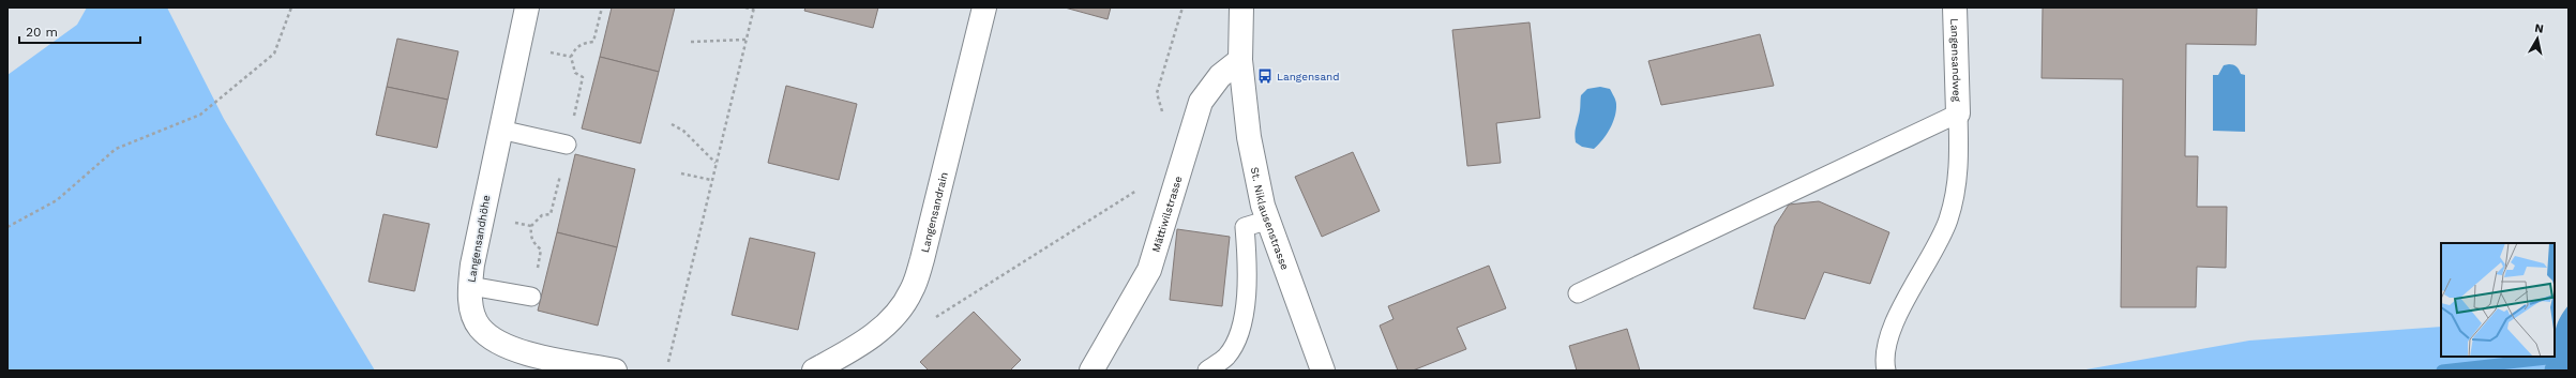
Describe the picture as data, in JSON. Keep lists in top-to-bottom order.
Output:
{
  "streets": {
    "street": [
      "Langensandweg",
      "Langensandrain",
      "Mättiwilstrasse",
      "St. Niklausenstrasse",
      "Langensandhöhe"
    ]
  },
  "crossings": [
    ["Mättiwilstrasse", "St. Niklausenstrasse"]
  ],
  "places": {
    "bus stop": ["Langensand"]
  },
  "scale_bar": "20 m",
  "north": "top"
}
